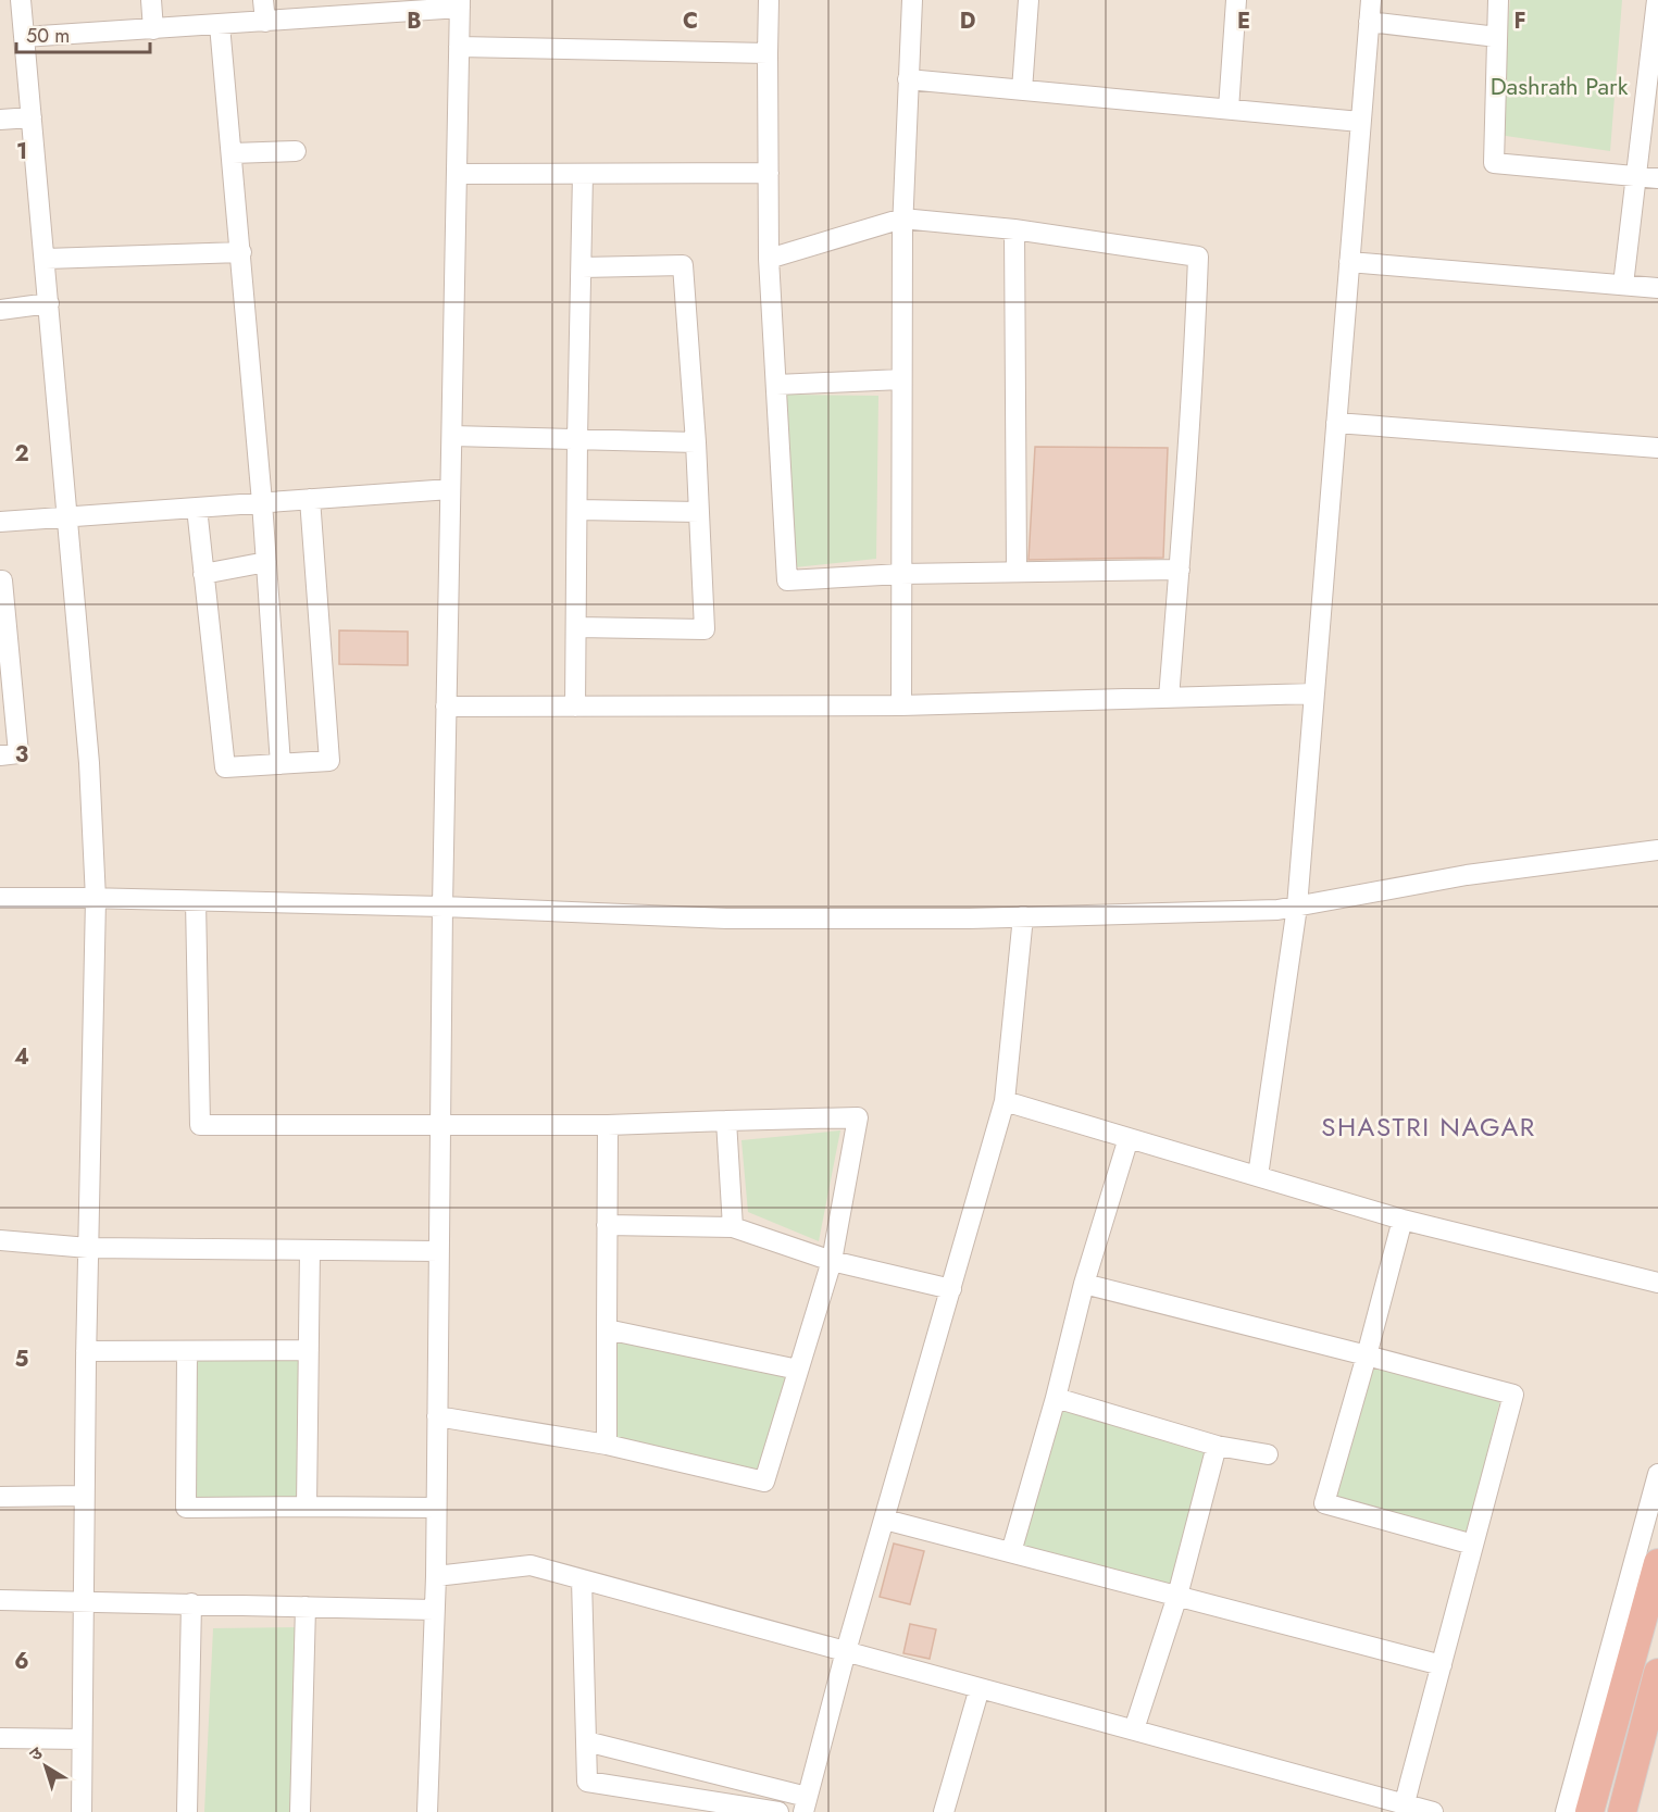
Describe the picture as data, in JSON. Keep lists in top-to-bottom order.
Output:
{
  "districts": ["SHASTRI NAGAR"],
  "parks": ["Dashrath Park"],
  "scale_bar": "50 m",
  "north": "top left",
  "grid": {
    "columns": [
      "B",
      "C",
      "D",
      "E",
      "F"
    ],
    "rows": [
      "1",
      "2",
      "3",
      "4",
      "5",
      "6"
    ]
  }
}
